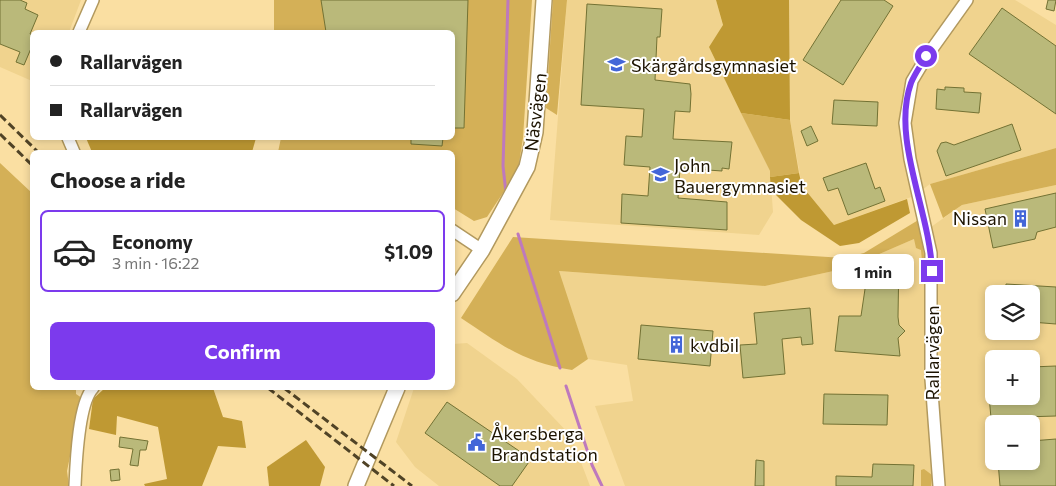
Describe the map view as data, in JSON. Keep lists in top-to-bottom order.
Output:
{
  "streets": {
    "street": ["Näsvägen", "Rallarvägen"]
  },
  "places": {
    "school or university": ["Skärgårdsgymnasiet", "John Bauergymnasiet"],
    "building": ["Nissan", "kvdbil"],
    "public building": ["Åkersberga Brandstation"]
  },
  "page": {
    "banner": ["Rallarvägen", "Rallarvägen"],
    "heading": "Choose a ride",
    "list": [
      {
        "name": "Economy",
        "note": "3 min · 16:22",
        "value": "$1.09"
      }
    ],
    "bubble": "1 min",
    "map_buttons": ["+", "−"],
    "buttons": "Confirm"
  }
}
